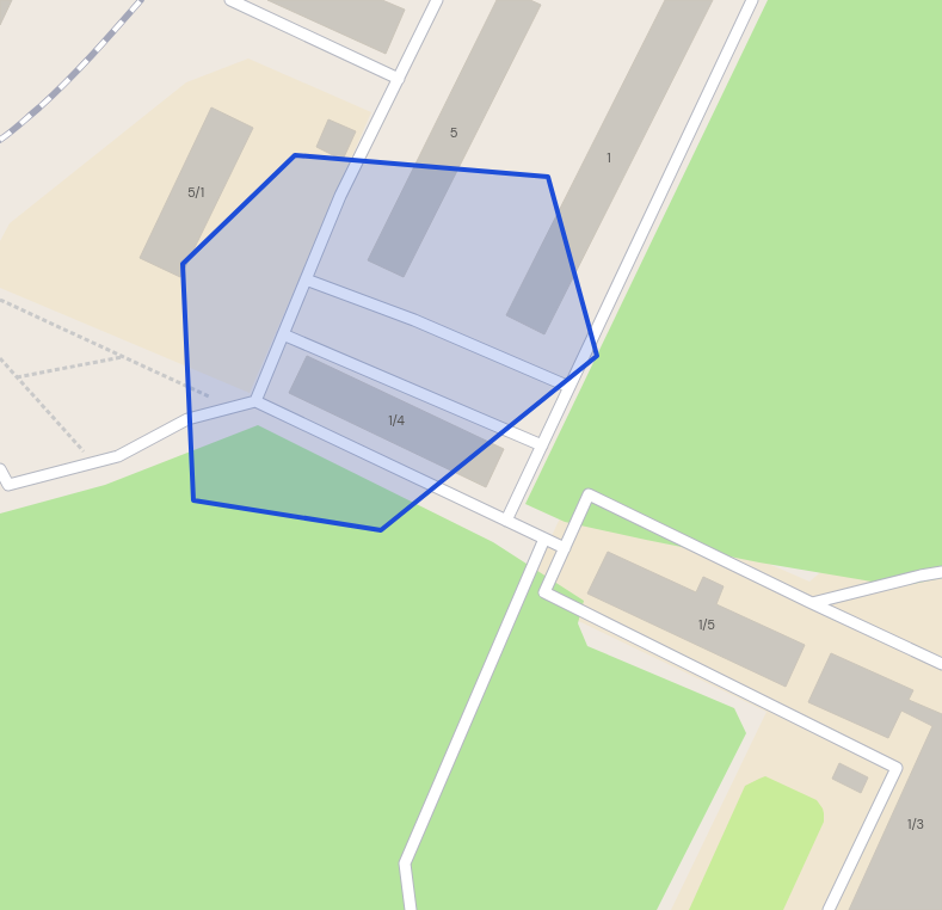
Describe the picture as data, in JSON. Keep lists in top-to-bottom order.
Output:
{
  "house_numbers": [
    "5",
    "1",
    "5/1",
    "1/4",
    "1/5",
    "1/3"
  ]
}
